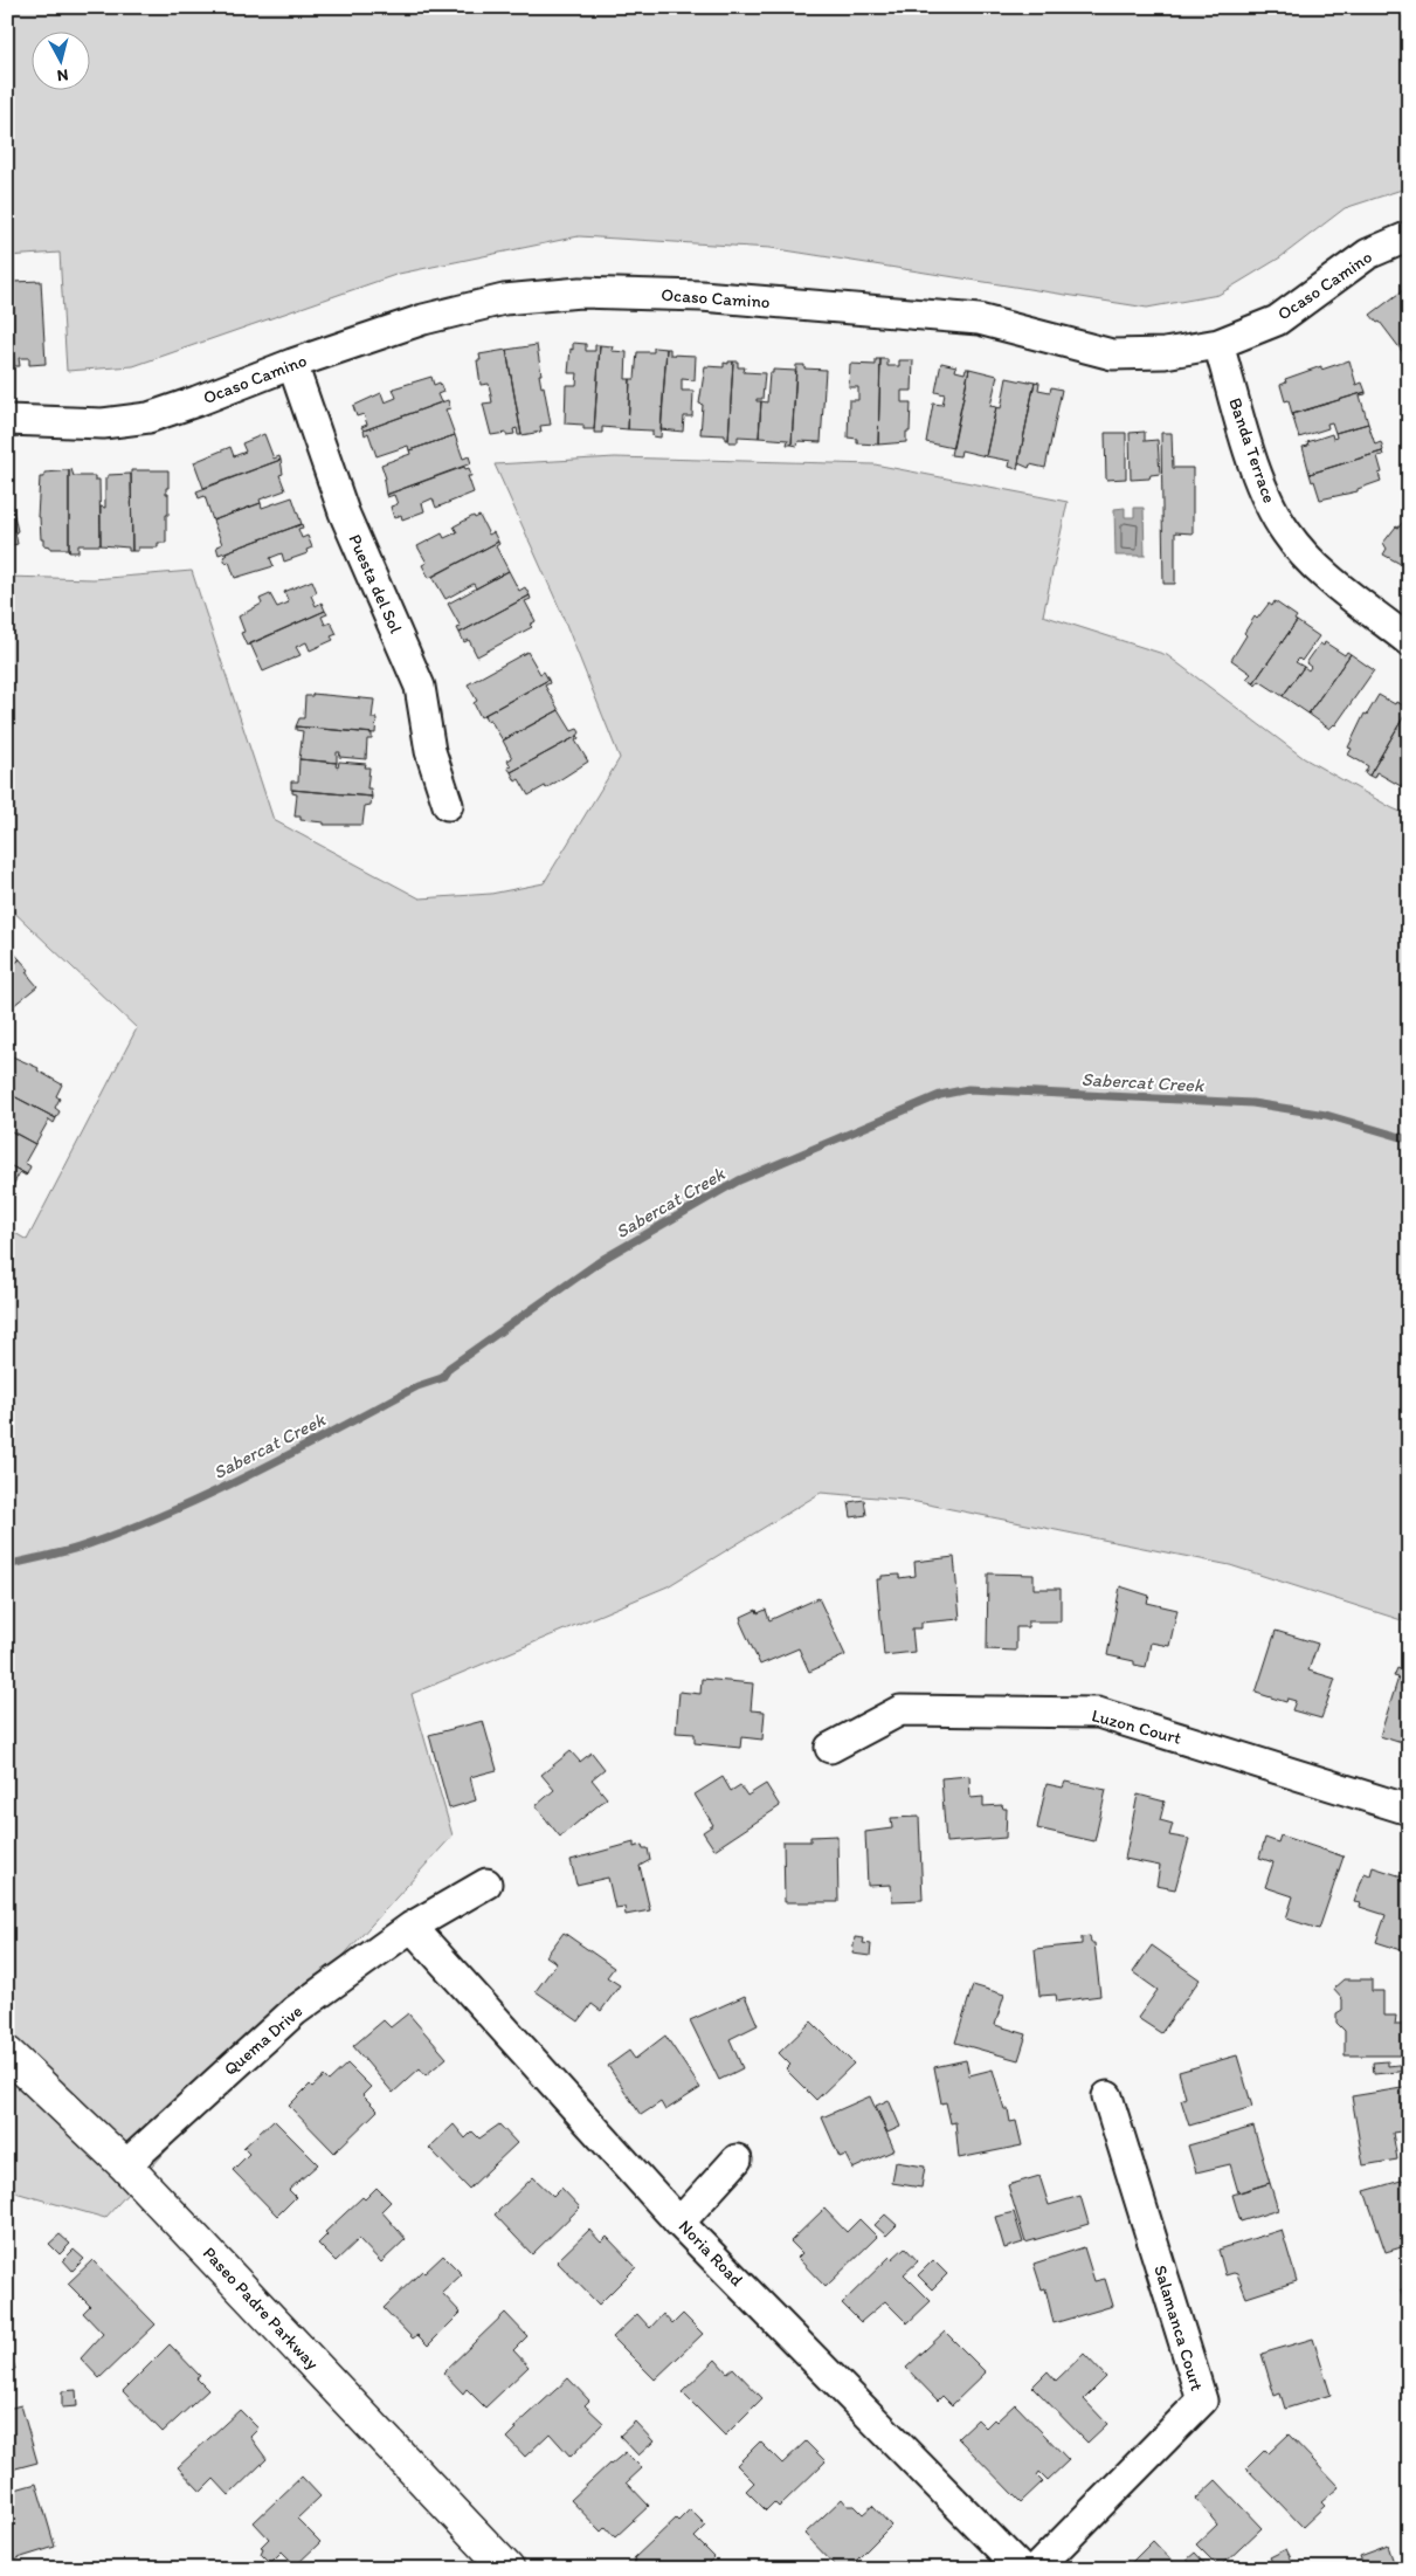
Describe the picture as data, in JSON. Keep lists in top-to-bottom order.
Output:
{
  "streets": {
    "main road": ["Paseo Padre Parkway"],
    "street": [
      "Ocaso Camino",
      "Banda Terrace",
      "Puesta del Sol",
      "Luzon Court",
      "Quema Drive",
      "Noria Road",
      "Salamanca Court"
    ]
  },
  "crossings": [
    ["Ocaso Camino", "Banda Terrace"],
    ["Ocaso Camino", "Puesta del Sol"],
    ["Quema Drive", "Noria Road"],
    ["Quema Drive", "Paseo Padre Parkway"]
  ],
  "water": ["Sabercat Creek"],
  "north": "bottom"
}
